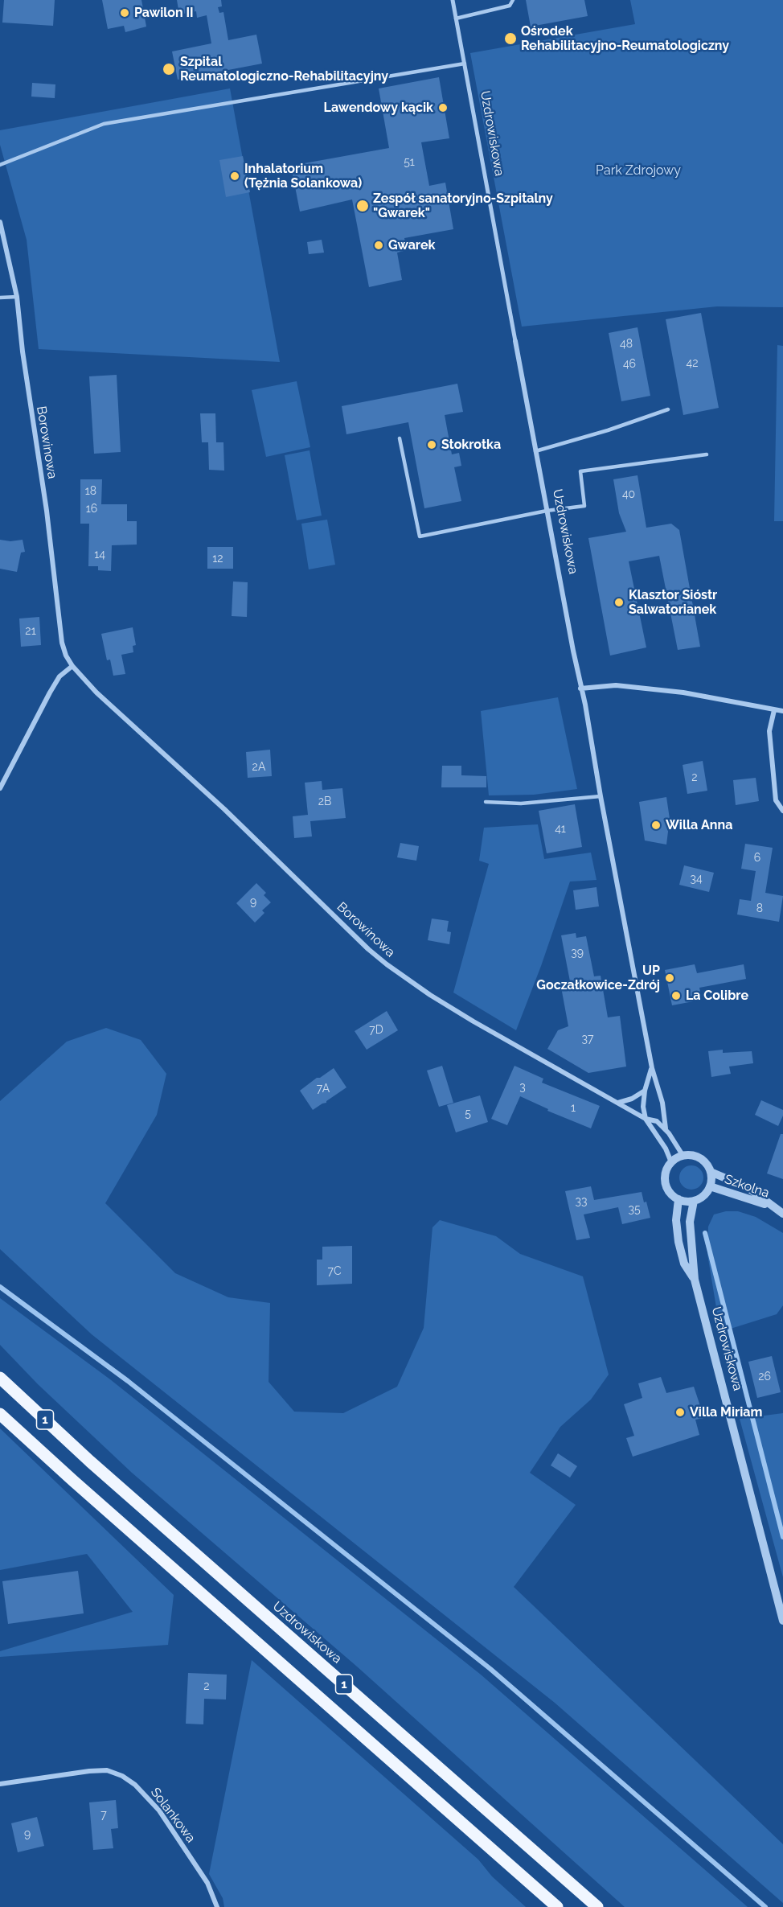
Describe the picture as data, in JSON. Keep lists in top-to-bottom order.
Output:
{
  "streets": {
    "main road": ["Uzdrowiskowa", "1"],
    "street": ["Borowinowa", "Szkolna", "Solankowa"]
  },
  "crossings": [
    ["Uzdrowiskowa", "Borowinowa"],
    ["Uzdrowiskowa", "Szkolna"]
  ],
  "parks": ["Park Zdrojowy"],
  "places": [
    "Pawilon II",
    "Ośrodek Rehabilitacyjno-Reumatologiczny",
    "Szpital Reumatologiczno-Rehabilitacyjny",
    "Lawendowy kącik",
    "Inhalatorium (Tężnia Solankowa)",
    "Zespół sanatoryjno-Szpitalny \"Gwarek\"",
    "Gwarek",
    "Stokrotka",
    "Klasztor Sióstr Salwatorianek",
    "Willa Anna",
    "UP Goczałkowice-Zdrój",
    "La Colibre",
    "Villa Miriam"
  ],
  "house_numbers": [
    "51",
    "48",
    "42",
    "46",
    "18",
    "40",
    "16",
    "14",
    "12",
    "21",
    "2A",
    "2",
    "2B",
    "41",
    "6",
    "34",
    "9",
    "8",
    "39",
    "7D",
    "37",
    "3",
    "7A",
    "1",
    "5",
    "33",
    "35",
    "7C",
    "26",
    "2",
    "7",
    "9"
  ]
}
